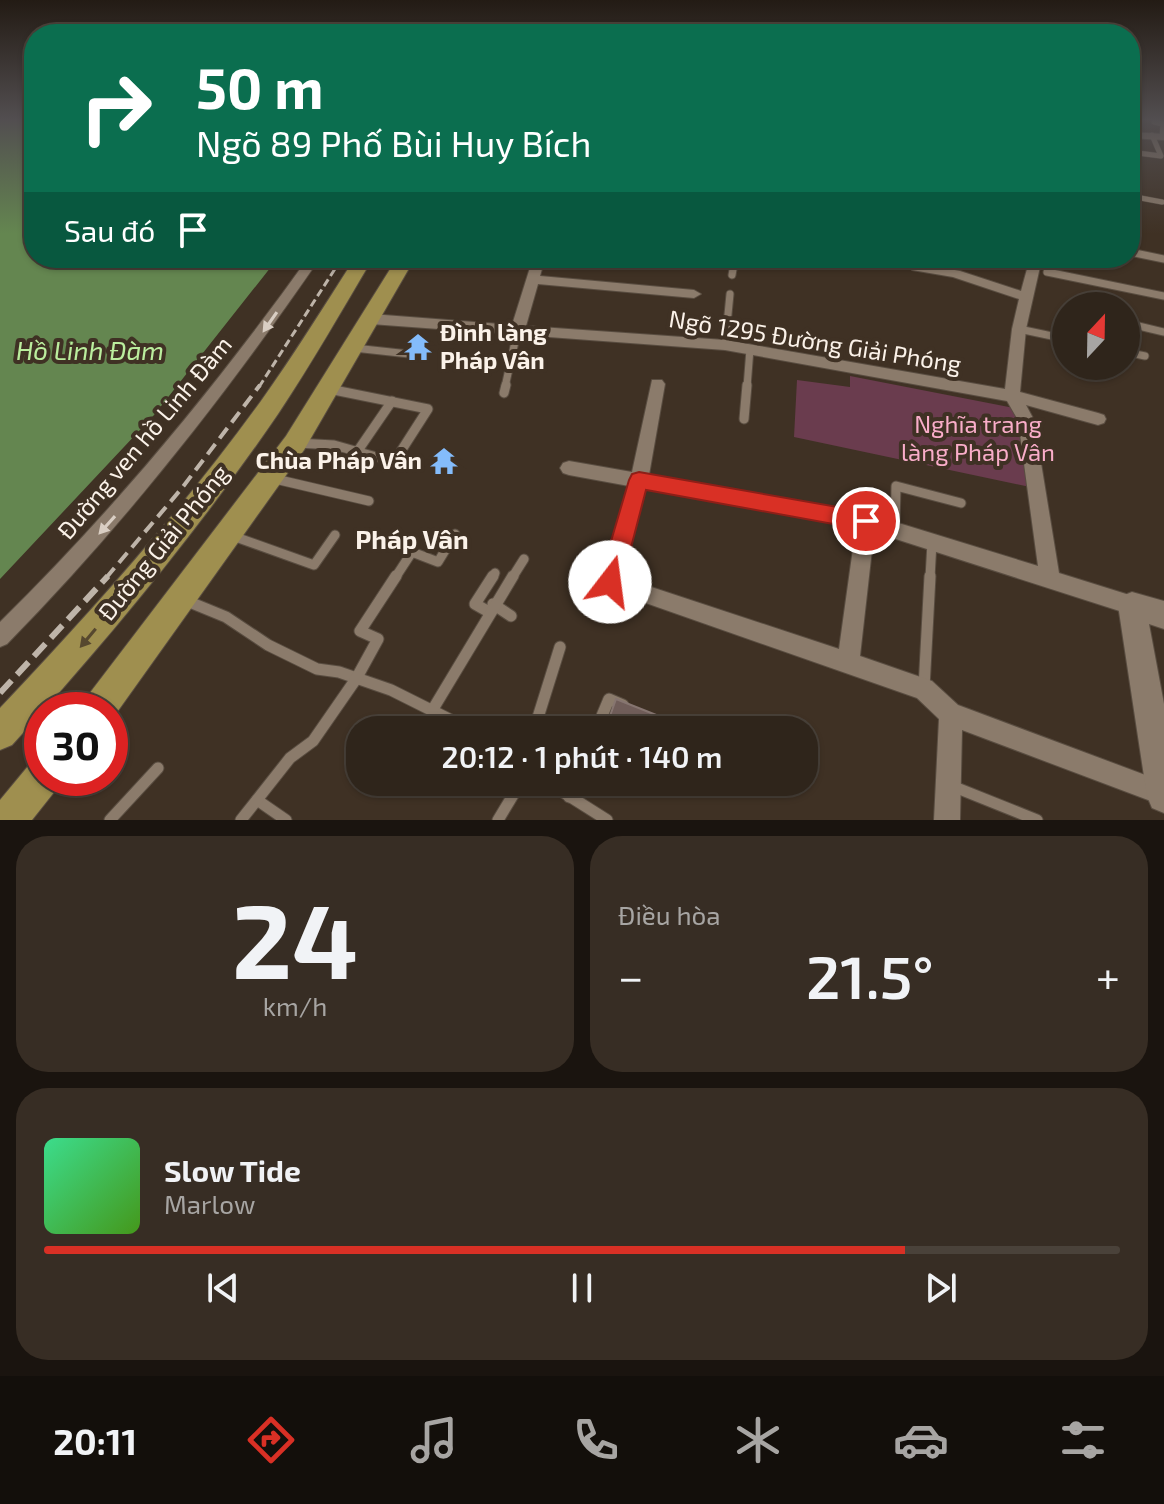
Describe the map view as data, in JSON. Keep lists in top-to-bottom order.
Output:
{
  "streets": {
    "main road": ["Đường Giải Phóng"],
    "street": ["Ngõ 1295 Đường Giải Phóng", "Đường ven hồ Linh Đàm"]
  },
  "crossings": [
    ["Ngõ 1295 Đường Giải Phóng", "Đường Giải Phóng"]
  ],
  "one_way": ["Đường ven hồ Linh Đàm"],
  "districts": ["Pháp Vân"],
  "water": ["Hồ Linh Đàm"],
  "parks": ["Nghĩa trang làng Pháp Vân"],
  "places": {
    "temple": ["Đình làng Pháp Vân", "Chùa Pháp Vân"]
  },
  "north": "top",
  "page": {
    "turn": ["50 m", "Ngõ 89 Phố Bùi Huy Bích"],
    "then": "Sau đó",
    "limit": "30",
    "trip": "20:12 · 1 phút · 140 m",
    "tile": [
      ["24", "km/h"],
      "Điều hòa"
    ],
    "heat": ["−", "21.5°", "+"],
    "song": ["Slow Tide", "Marlow"],
    "tabs": "20:11"
  }
}
